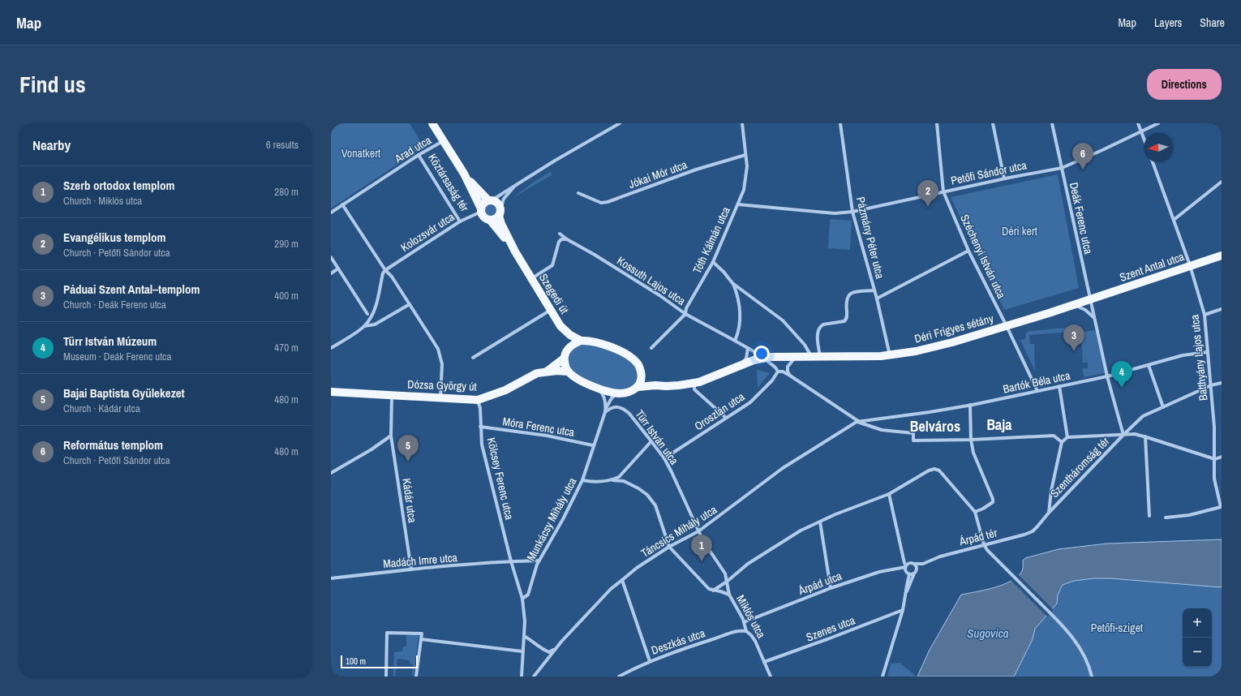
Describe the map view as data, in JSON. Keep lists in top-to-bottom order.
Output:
{
  "streets": {
    "main road": [
      "Köztársaság tér",
      "Szent Antal utca",
      "Szegedi út",
      "Déri Frigyes sétány",
      "Dózsa György út"
    ],
    "street": [
      "Arad utca",
      "Petőfi Sándor utca",
      "Jókai Mór utca",
      "Deák Ferenc utca",
      "Kolozsvár utca",
      "Pázmány Péter utca",
      "Tóth Kálmán utca",
      "Széchenyi István utca",
      "Kossuth Lajos utca",
      "Batthyány Lajos utca",
      "Bartók Béla utca",
      "Oroszlán utca",
      "Móra Ferenc utca",
      "Türr István utca",
      "Szentháromság tér",
      "Kölcsey Ferenc utca",
      "Kádár utca",
      "Munkácsy Mihály utca",
      "Táncsics Mihály utca",
      "Árpád tér",
      "Madách Imre utca",
      "Árpád utca",
      "Miklós utca",
      "Szenes utca",
      "Deszkás utca"
    ]
  },
  "crossings": [
    ["Arad utca", "Köztársaság tér"],
    ["Petőfi Sándor utca", "Deák Ferenc utca"],
    ["Petőfi Sándor utca", "Pázmány Péter utca"],
    ["Petőfi Sándor utca", "Tóth Kálmán utca"],
    ["Petőfi Sándor utca", "Széchenyi István utca"],
    ["Jókai Mór utca", "Tóth Kálmán utca"],
    ["Köztársaság tér", "Kolozsvár utca"],
    ["Köztársaság tér", "Szegedi út"],
    ["Deák Ferenc utca", "Szent Antal utca"],
    ["Deák Ferenc utca", "Déri Frigyes sétány"],
    ["Deák Ferenc utca", "Bartók Béla utca"],
    ["Deák Ferenc utca", "Szentháromság tér"],
    ["Kolozsvár utca", "Szegedi út"],
    ["Pázmány Péter utca", "Déri Frigyes sétány"],
    ["Tóth Kálmán utca", "Kossuth Lajos utca"],
    ["Széchenyi István utca", "Déri Frigyes sétány"],
    ["Széchenyi István utca", "Bartók Béla utca"],
    ["Szent Antal utca", "Déri Frigyes sétány"],
    ["Szent Antal utca", "Batthyány Lajos utca"],
    ["Kossuth Lajos utca", "Déri Frigyes sétány"],
    ["Kossuth Lajos utca", "Oroszlán utca"],
    ["Déri Frigyes sétány", "Munkácsy Mihály utca"],
    ["Batthyány Lajos utca", "Bartók Béla utca"],
    ["Batthyány Lajos utca", "Szentháromság tér"],
    ["Bartók Béla utca", "Táncsics Mihály utca"],
    ["Dózsa György út", "Kölcsey Ferenc utca"],
    ["Dózsa György út", "Kádár utca"],
    ["Oroszlán utca", "Türr István utca"],
    ["Móra Ferenc utca", "Kölcsey Ferenc utca"],
    ["Móra Ferenc utca", "Munkácsy Mihály utca"],
    ["Türr István utca", "Munkácsy Mihály utca"],
    ["Türr István utca", "Táncsics Mihály utca"],
    ["Türr István utca", "Miklós utca"],
    ["Szentháromság tér", "Árpád tér"],
    ["Kölcsey Ferenc utca", "Munkácsy Mihály utca"],
    ["Kölcsey Ferenc utca", "Madách Imre utca"],
    ["Kádár utca", "Madách Imre utca"],
    ["Táncsics Mihály utca", "Miklós utca"],
    ["Árpád tér", "Árpád utca"],
    ["Árpád utca", "Miklós utca"],
    ["Miklós utca", "Szenes utca"],
    ["Miklós utca", "Deszkás utca"]
  ],
  "districts": ["Baja", "Belváros"],
  "water": ["Sugovica"],
  "parks": ["Vonatkert", "Déri kert", "Petőfi-sziget"],
  "scale_bar": "100 m",
  "north": "left",
  "page": {
    "header": "Map",
    "nav": ["Map", "Layers", "Share"],
    "title": "Find us",
    "buttons": "Directions",
    "heading": ["Nearby", "6 results"],
    "pins": [
      "6",
      "2",
      "3",
      "4",
      "5",
      "1"
    ],
    "list": [
      {
        "mark": "1",
        "name": "Szerb ortodox templom",
        "note": "Church · Miklós utca",
        "value": "280 m"
      },
      {
        "mark": "2",
        "name": "Evangélikus templom",
        "note": "Church · Petőfi Sándor utca",
        "value": "290 m"
      },
      {
        "mark": "3",
        "name": "Páduai Szent Antal–templom",
        "note": "Church · Deák Ferenc utca",
        "value": "400 m"
      },
      {
        "mark": "4",
        "name": "Türr István Múzeum",
        "note": "Museum · Deák Ferenc utca",
        "value": "470 m"
      },
      {
        "mark": "5",
        "name": "Bajai Baptista Gyülekezet",
        "note": "Church · Kádár utca",
        "value": "480 m"
      },
      {
        "mark": "6",
        "name": "Református templom",
        "note": "Church · Petőfi Sándor utca",
        "value": "480 m"
      }
    ],
    "map_buttons": ["+", "−"],
    "scale": "100 m"
  }
}
